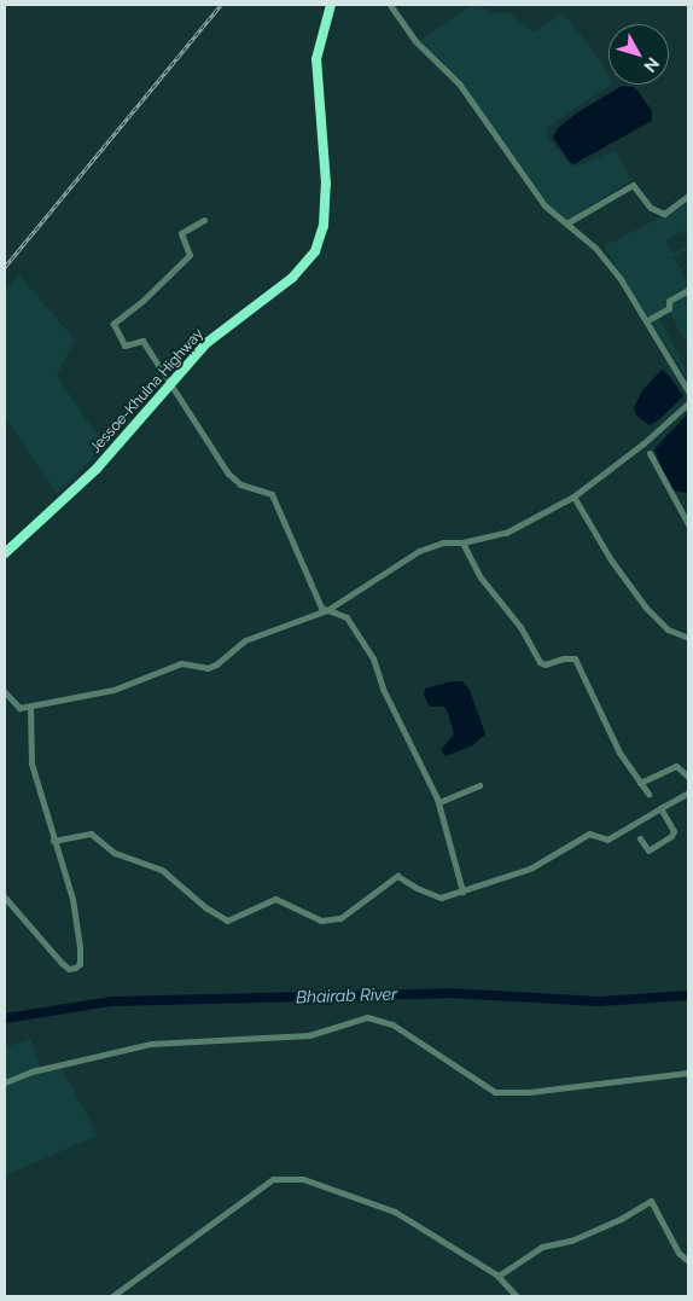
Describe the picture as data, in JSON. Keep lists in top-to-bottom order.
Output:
{
  "streets": {
    "highway": ["Jessoe-Khulna Highway"]
  },
  "water": ["Bhairab River"],
  "north": "bottom right"
}
